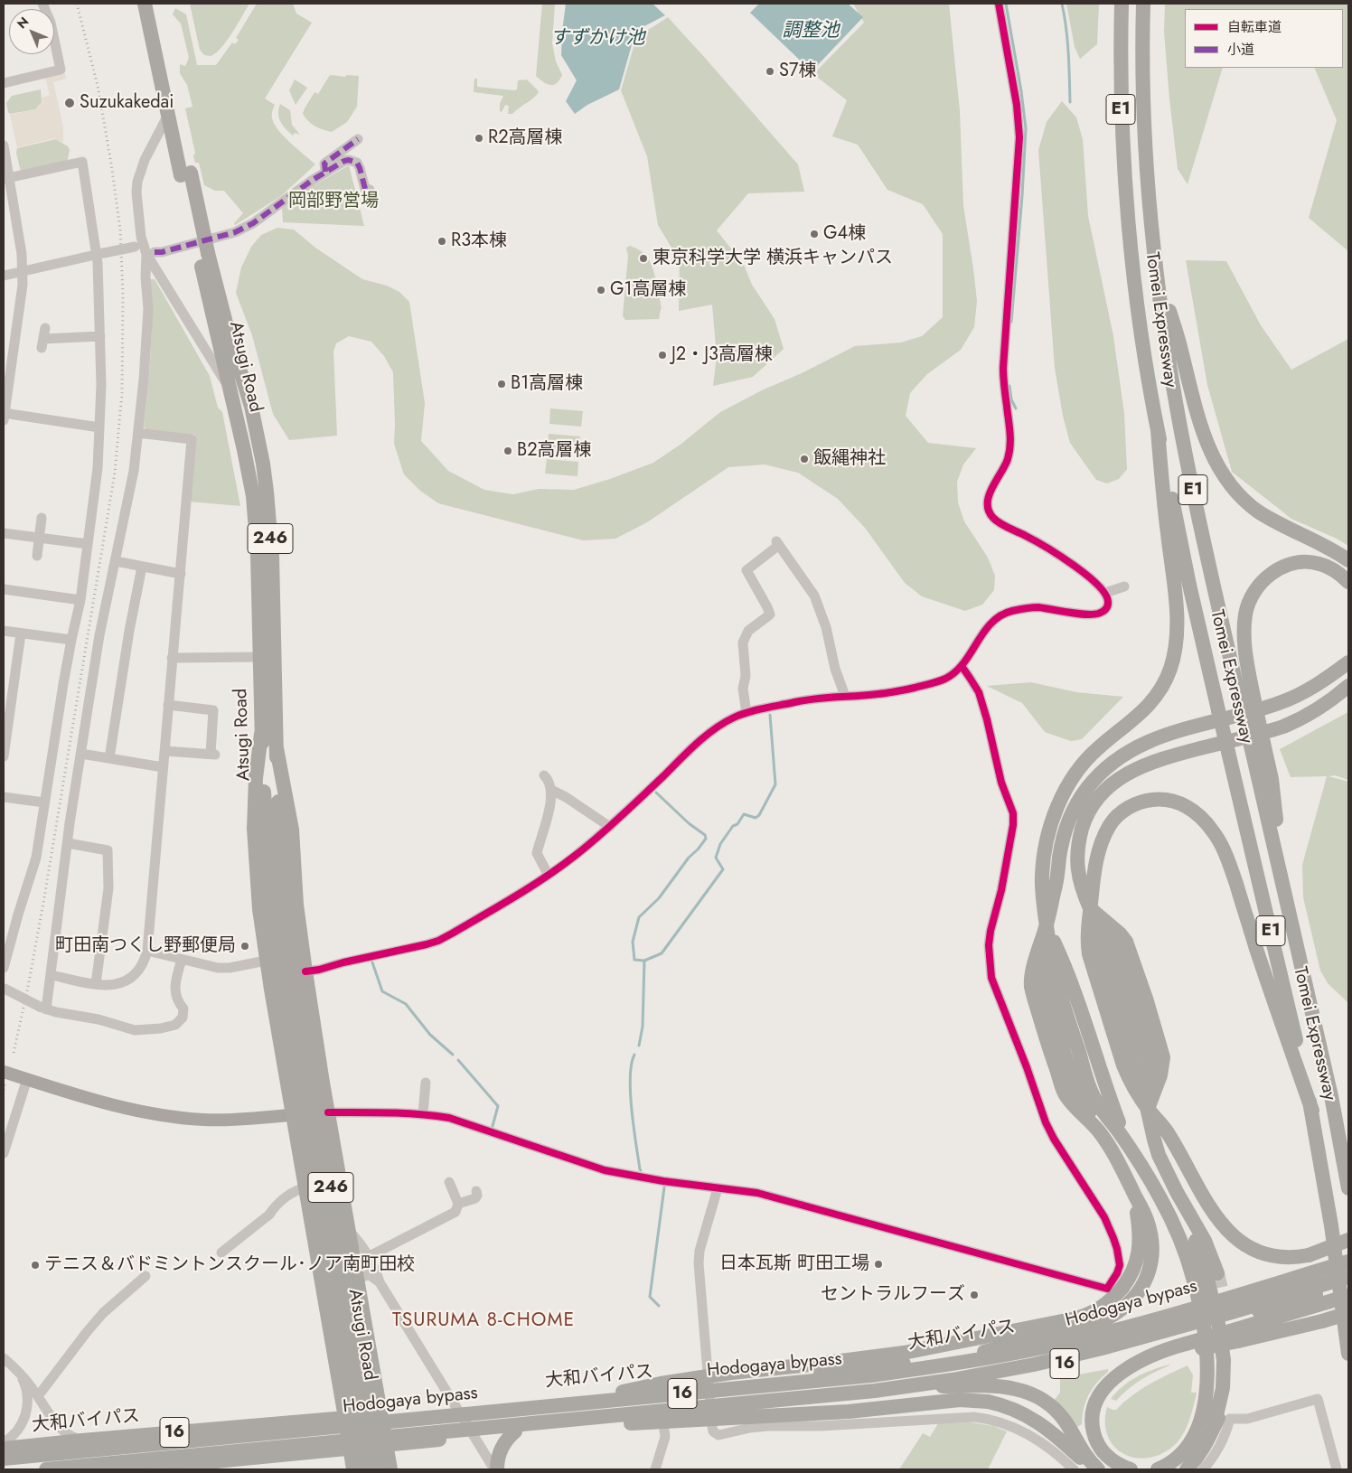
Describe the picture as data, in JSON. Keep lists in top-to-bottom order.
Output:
{
  "streets": {
    "highway": [
      "E1",
      "Tomei Expressway",
      "Atsugi Road",
      "246",
      "Hodogaya bypass",
      "大和バイパス",
      "16"
    ]
  },
  "crossings": [
    ["Hodogaya bypass", "16"]
  ],
  "districts": ["TSURUMA 8-CHOME"],
  "water": ["調整池", "すずかけ池"],
  "parks": ["岡部野営場"],
  "places": [
    "S7棟",
    "Suzukakedai",
    "R2高層棟",
    "G4棟",
    "R3本棟",
    "東京科学大学 横浜キャンパス",
    "G1高層棟",
    "J2・J3高層棟",
    "B1高層棟",
    "B2高層棟",
    "飯縄神社",
    "町田南つくし野郵便局",
    "日本瓦斯 町田工場",
    "テニス＆バドミントンスクール･ノア南町田校",
    "セントラルフーズ"
  ],
  "legend": ["自転車道", "小道"],
  "north": "top left"
}
